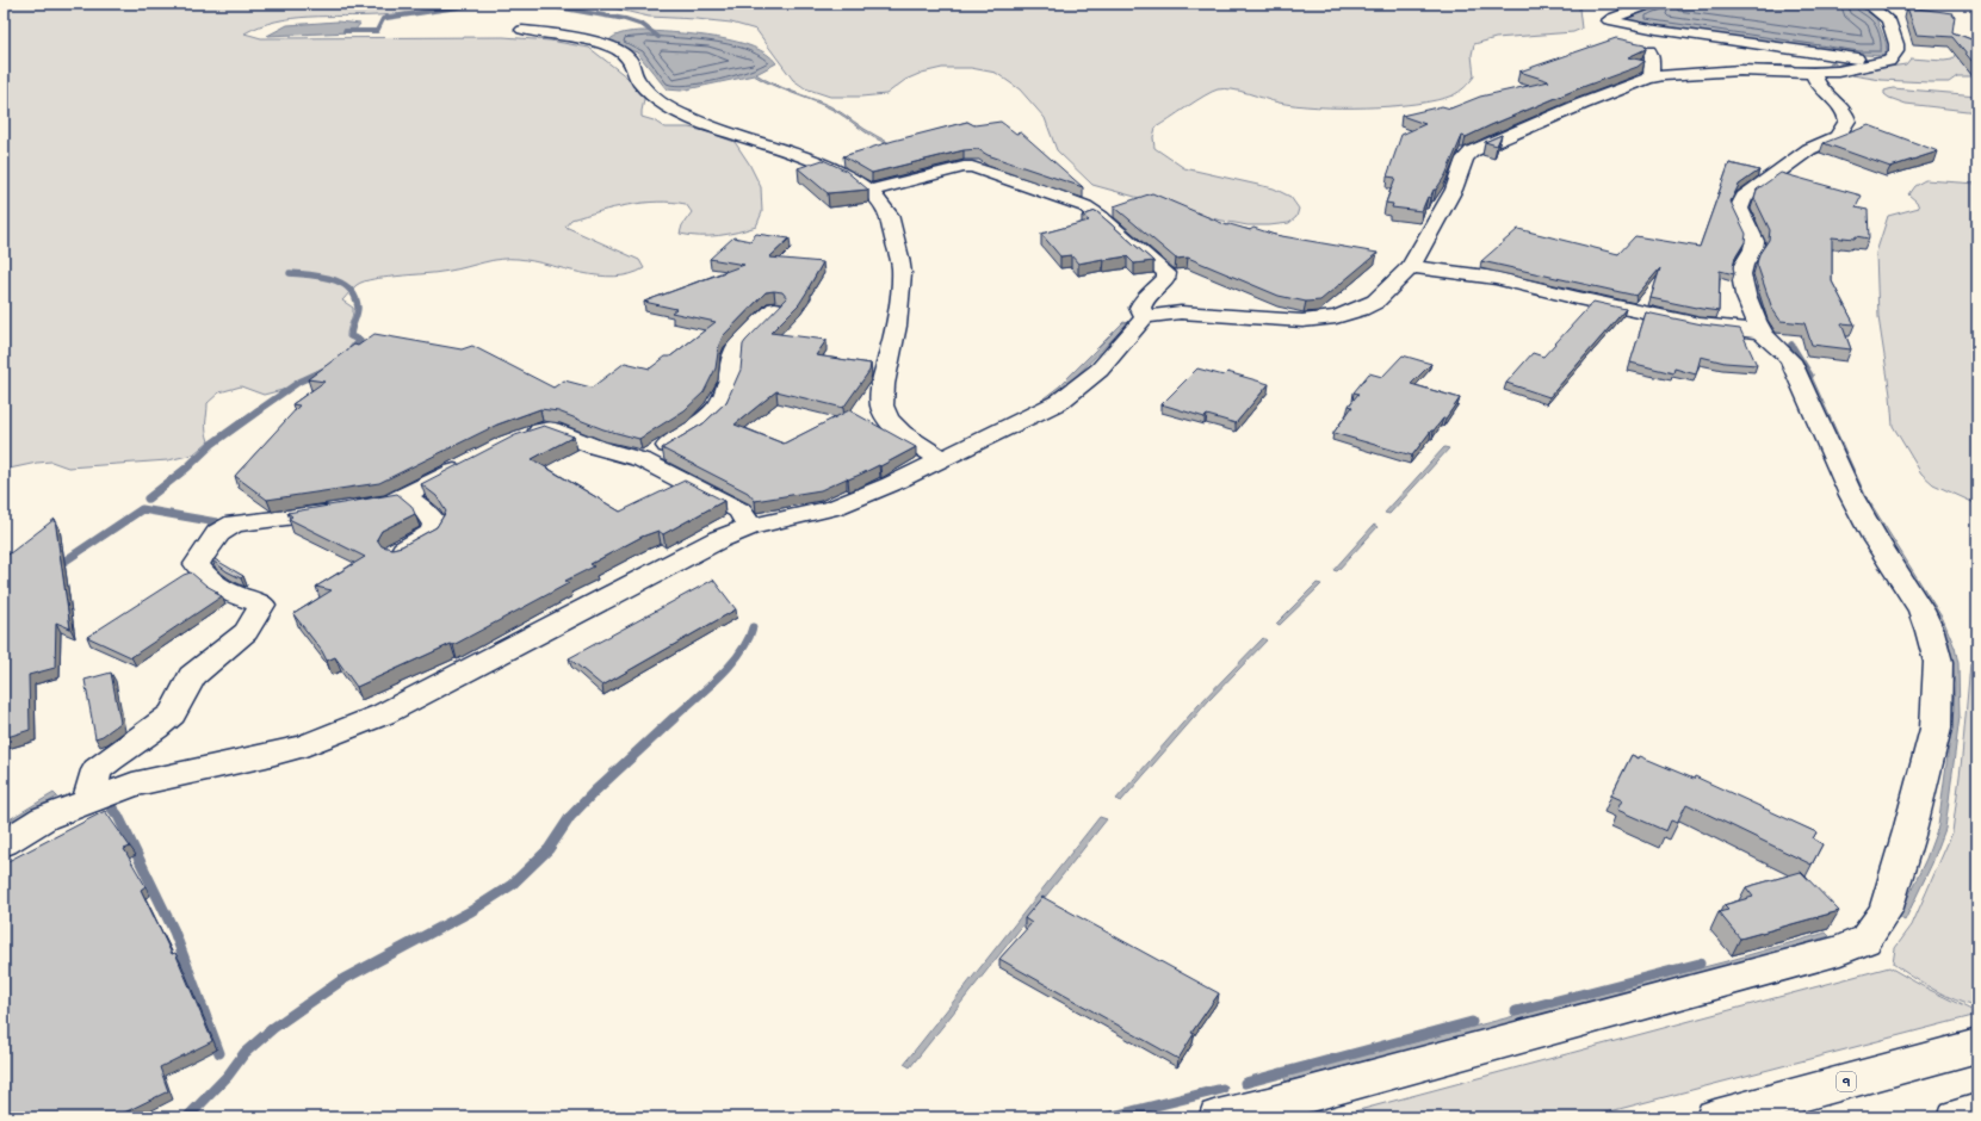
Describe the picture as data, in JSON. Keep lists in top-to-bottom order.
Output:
{
  "streets": {
    "main road": ["9"]
  }
}
